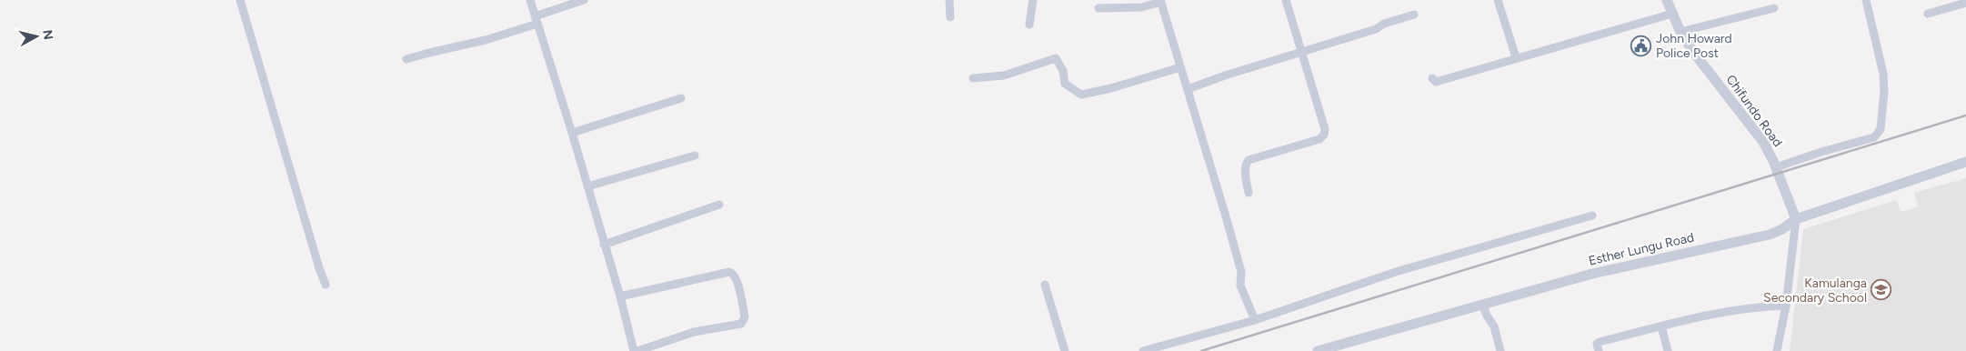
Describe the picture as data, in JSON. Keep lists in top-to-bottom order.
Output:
{
  "streets": {
    "street": ["Chifundo Road", "Esther Lungu Road"]
  },
  "crossings": [
    ["Chifundo Road", "Esther Lungu Road"]
  ],
  "places": {
    "public building": ["John Howard Police Post"],
    "school or university": ["Kamulanga Secondary School"]
  },
  "north": "right"
}
